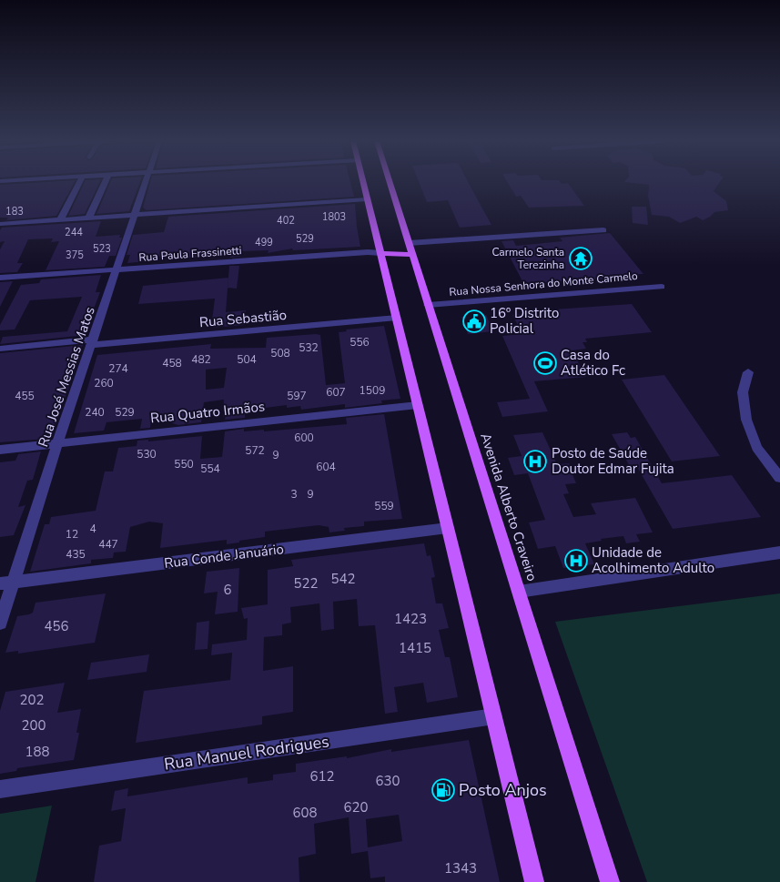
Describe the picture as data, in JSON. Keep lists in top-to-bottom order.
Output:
{
  "streets": {
    "main road": ["Avenida Alberto Craveiro"],
    "street": [
      "Rua Paula Frassinetti",
      "Rua Nossa Senhora do Monte Carmelo",
      "Rua Sebastião",
      "Rua José Messias Matos",
      "Rua Quatro Irmãos",
      "Rua Conde Januário",
      "Rua Manuel Rodrigues"
    ]
  },
  "crossings": [
    ["Rua Paula Frassinetti", "Rua José Messias Matos"],
    ["Rua Nossa Senhora do Monte Carmelo", "Avenida Alberto Craveiro"],
    ["Rua Sebastião", "Rua José Messias Matos"],
    ["Rua José Messias Matos", "Rua Quatro Irmãos"],
    ["Rua José Messias Matos", "Rua Conde Januário"]
  ],
  "places": {
    "temple": ["Carmelo Santa Terezinha"],
    "public building": ["16º Distrito Policial"],
    "sports": ["Casa do Atlético Fc"],
    "hospital": ["Posto de Saúde Doutor Edmar Fujita", "Unidade de Acolhimento Adulto"],
    "fuel station": ["Posto Anjos"]
  },
  "house_numbers": [
    "183",
    "1803",
    "402",
    "244",
    "529",
    "499",
    "523",
    "375",
    "556",
    "532",
    "508",
    "482",
    "504",
    "458",
    "274",
    "260",
    "1509",
    "607",
    "455",
    "597",
    "240",
    "529",
    "600",
    "572",
    "530",
    "9",
    "550",
    "604",
    "554",
    "3",
    "9",
    "559",
    "4",
    "12",
    "447",
    "435",
    "542",
    "522",
    "6",
    "1423",
    "456",
    "1415",
    "202",
    "200",
    "188",
    "612",
    "630",
    "620",
    "608",
    "1343"
  ]
}
